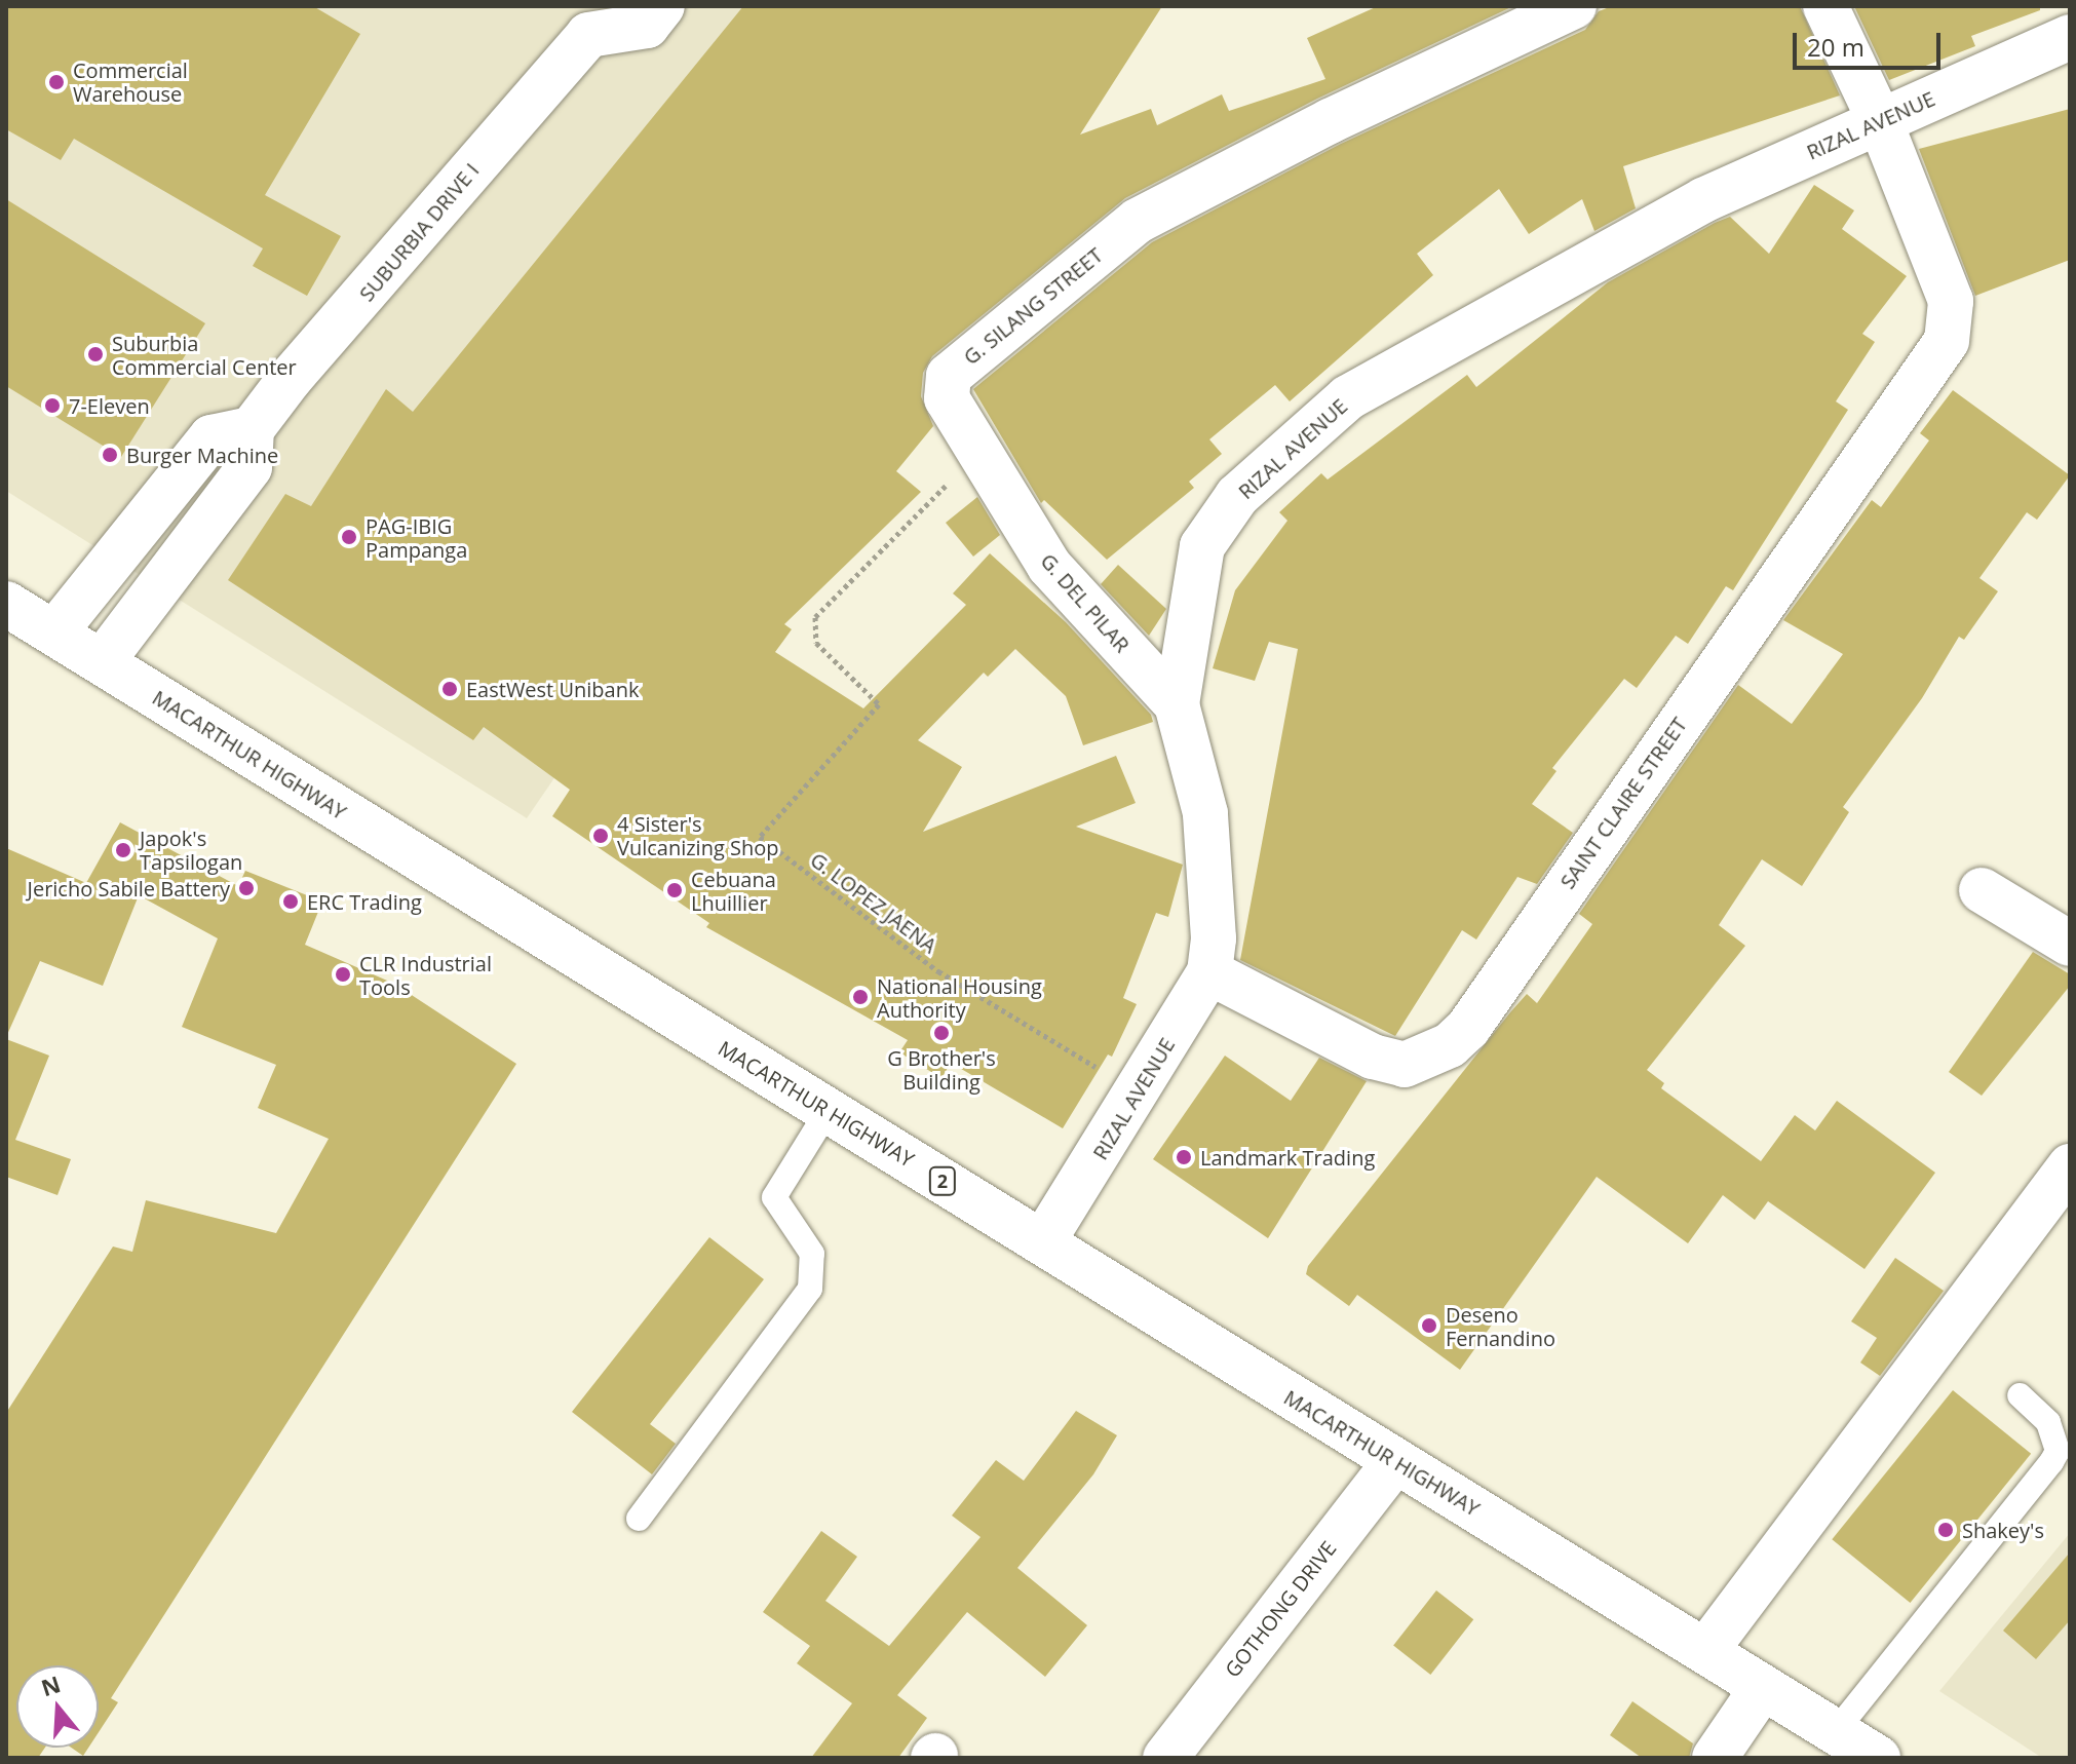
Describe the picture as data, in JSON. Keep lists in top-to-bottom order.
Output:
{
  "streets": {
    "main road": [
      "RIZAL AVENUE",
      "SUBURBIA DRIVE I",
      "G. SILANG STREET",
      "G. DEL PILAR",
      "MACARTHUR HIGHWAY",
      "SAINT CLAIRE STREET",
      "2",
      "GOTHONG DRIVE"
    ],
    "path": ["G. LOPEZ JAENA"]
  },
  "crossings": [
    ["RIZAL AVENUE", "G. DEL PILAR"],
    ["RIZAL AVENUE", "MACARTHUR HIGHWAY"],
    ["RIZAL AVENUE", "SAINT CLAIRE STREET"],
    ["RIZAL AVENUE", "G. LOPEZ JAENA"],
    ["G. SILANG STREET", "G. DEL PILAR"],
    ["G. SILANG STREET", "G. LOPEZ JAENA"],
    ["G. DEL PILAR", "G. LOPEZ JAENA"],
    ["MACARTHUR HIGHWAY", "GOTHONG DRIVE"]
  ],
  "places": [
    "Commercial Warehouse",
    "Suburbia Commercial Center",
    "7-Eleven",
    "Burger Machine",
    "PAG-IBIG Pampanga",
    "EastWest Unibank",
    "4 Sister's Vulcanizing Shop",
    "Japok's Tapsilogan",
    "Jericho Sabile Battery",
    "Cebuana Lhuillier",
    "ERC Trading",
    "CLR Industrial Tools",
    "National Housing Authority",
    "G Brother's Building",
    "Landmark Trading",
    "Deseno Fernandino",
    "Shakey's"
  ],
  "scale_bar": "20 m",
  "north": "top"
}
